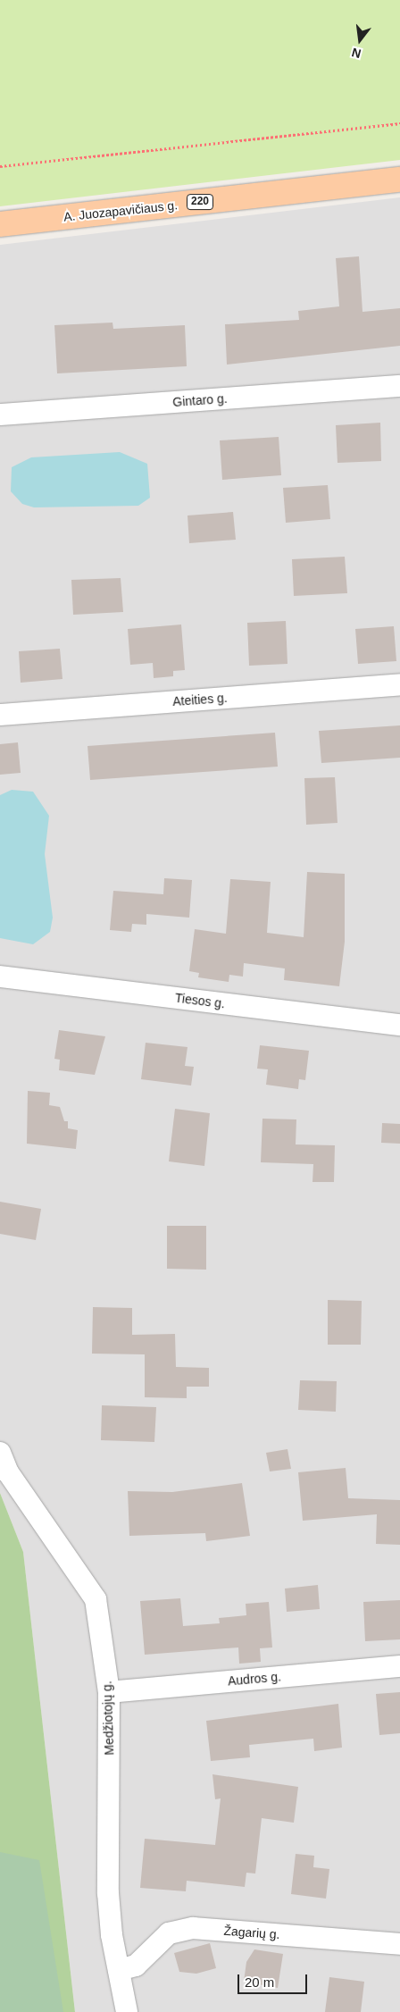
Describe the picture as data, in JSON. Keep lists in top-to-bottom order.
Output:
{
  "streets": {
    "main road": ["220", "A. Juozapavičiaus g."],
    "street": [
      "Gintaro g.",
      "Ateities g.",
      "Tiesos g.",
      "Audros g.",
      "Medžiotojų g.",
      "Žagarių g."
    ]
  },
  "crossings": [
    ["Audros g.", "Medžiotojų g."],
    ["Medžiotojų g.", "Žagarių g."]
  ],
  "scale_bar": "20 m",
  "north": "bottom"
}
